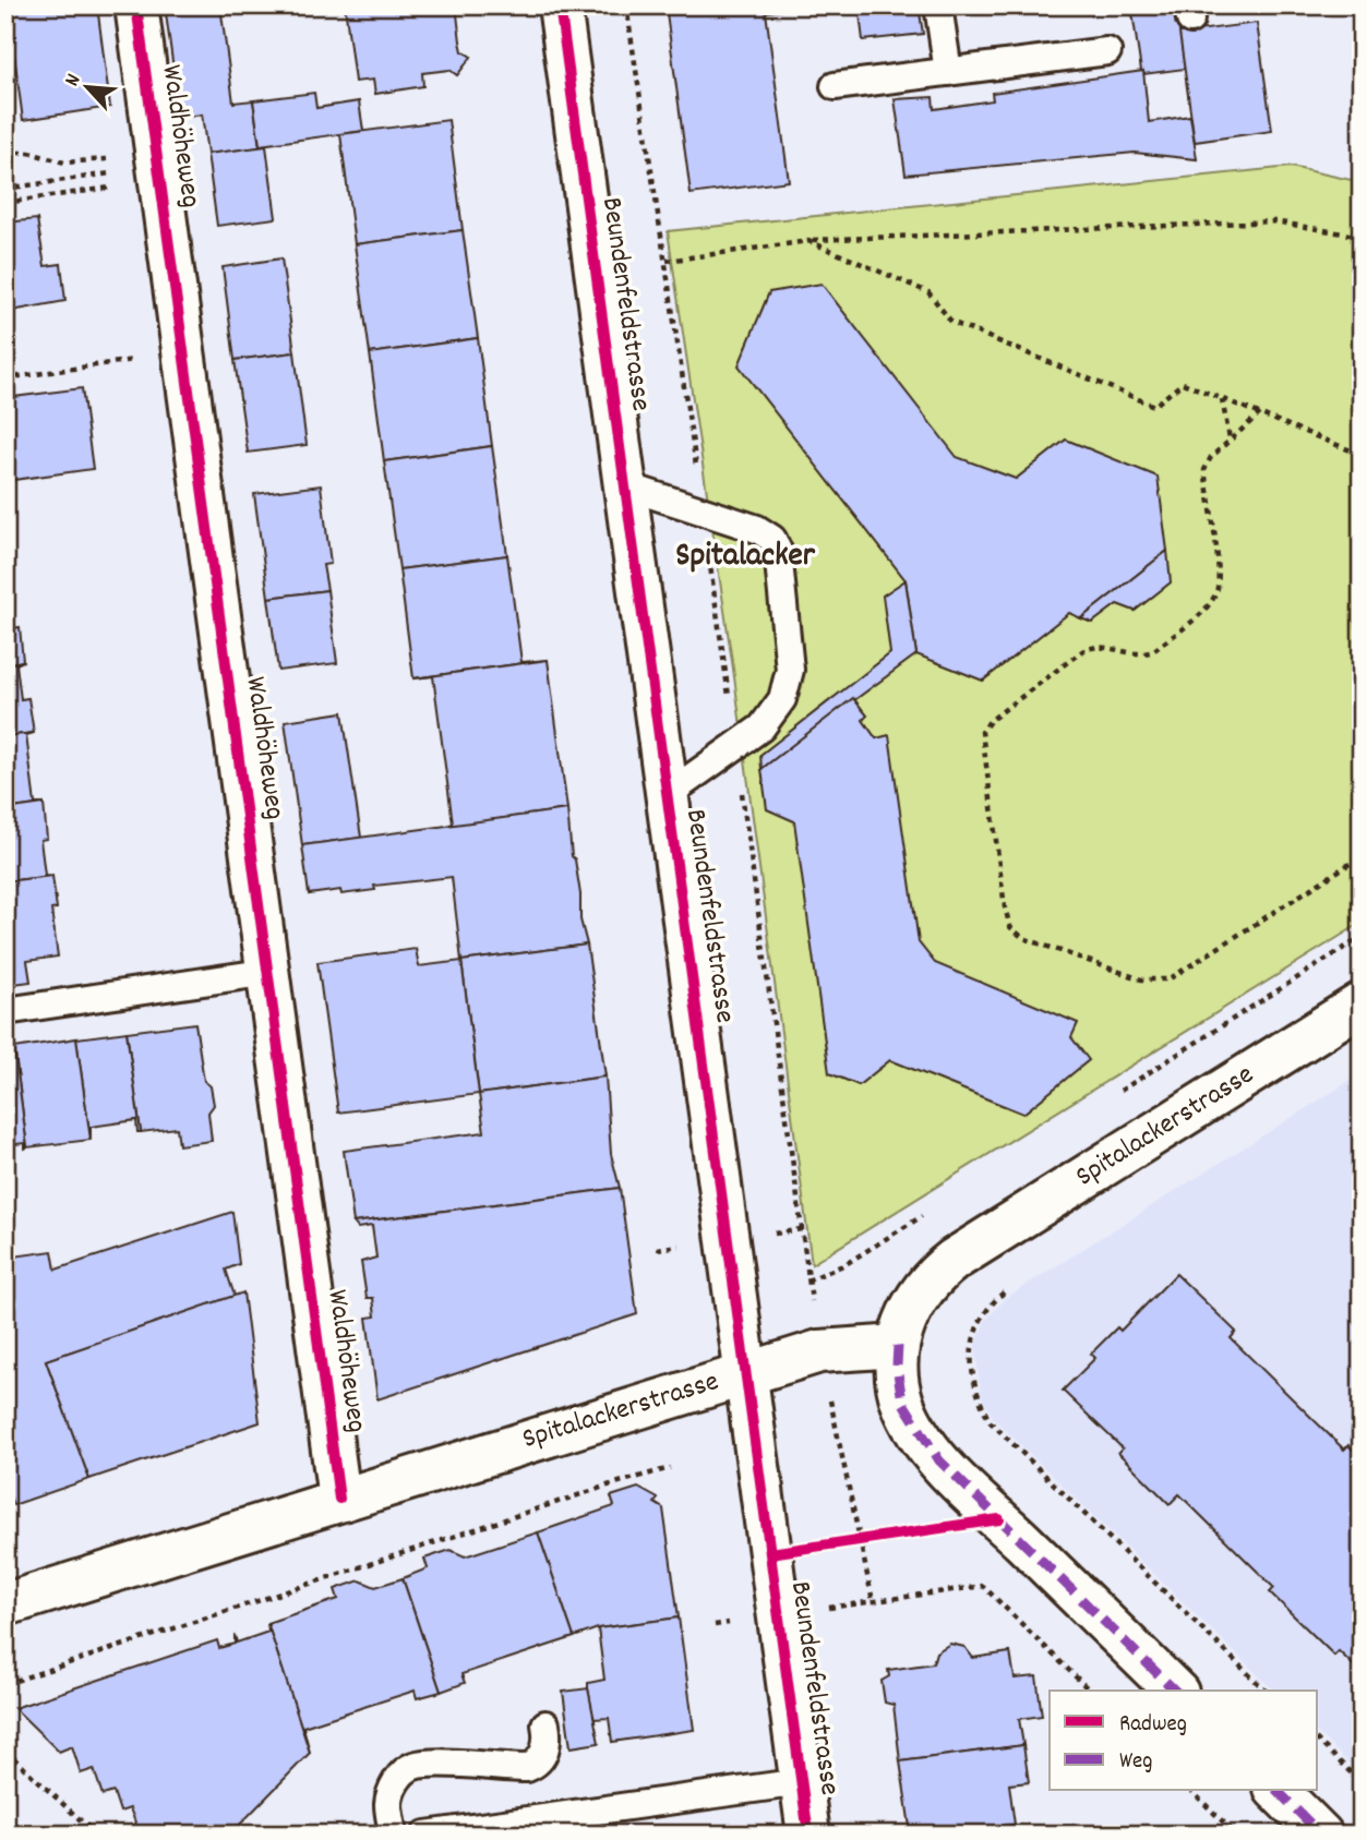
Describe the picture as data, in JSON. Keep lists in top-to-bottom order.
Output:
{
  "streets": {
    "street": ["Waldhöheweg", "Beundenfeldstrasse", "Spitalackerstrasse"]
  },
  "crossings": [
    ["Waldhöheweg", "Spitalackerstrasse"],
    ["Beundenfeldstrasse", "Spitalackerstrasse"]
  ],
  "districts": ["Spitalacker"],
  "legend": ["Radweg", "Weg"],
  "north": "top left"
}
